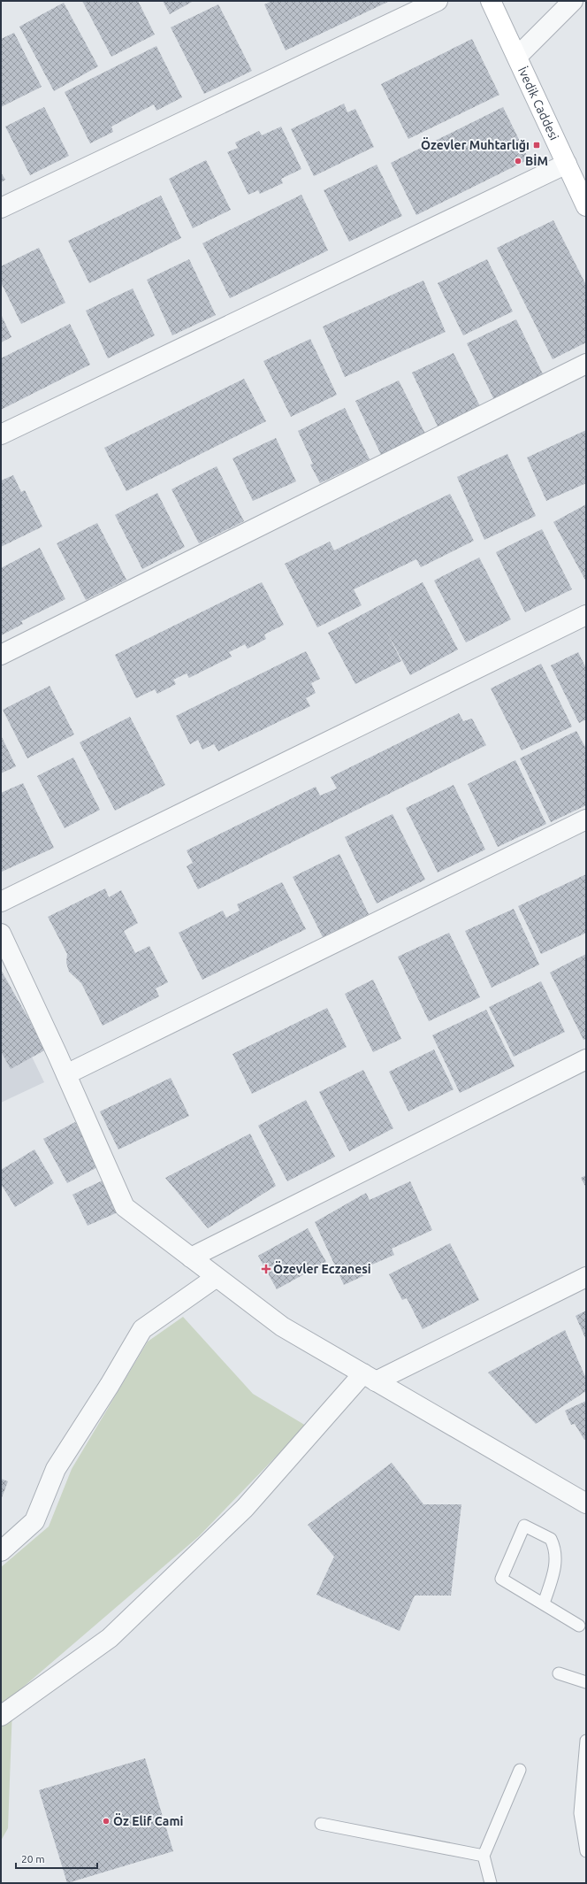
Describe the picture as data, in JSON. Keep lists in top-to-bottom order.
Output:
{
  "streets": {
    "main road": ["İvedik Caddesi"]
  },
  "places": {
    "transit": ["Özevler Muhtarlığı"],
    "other": ["BİM", "Öz Elif Cami"],
    "health": ["Özevler Eczanesi"]
  },
  "scale_bar": "20 m"
}
